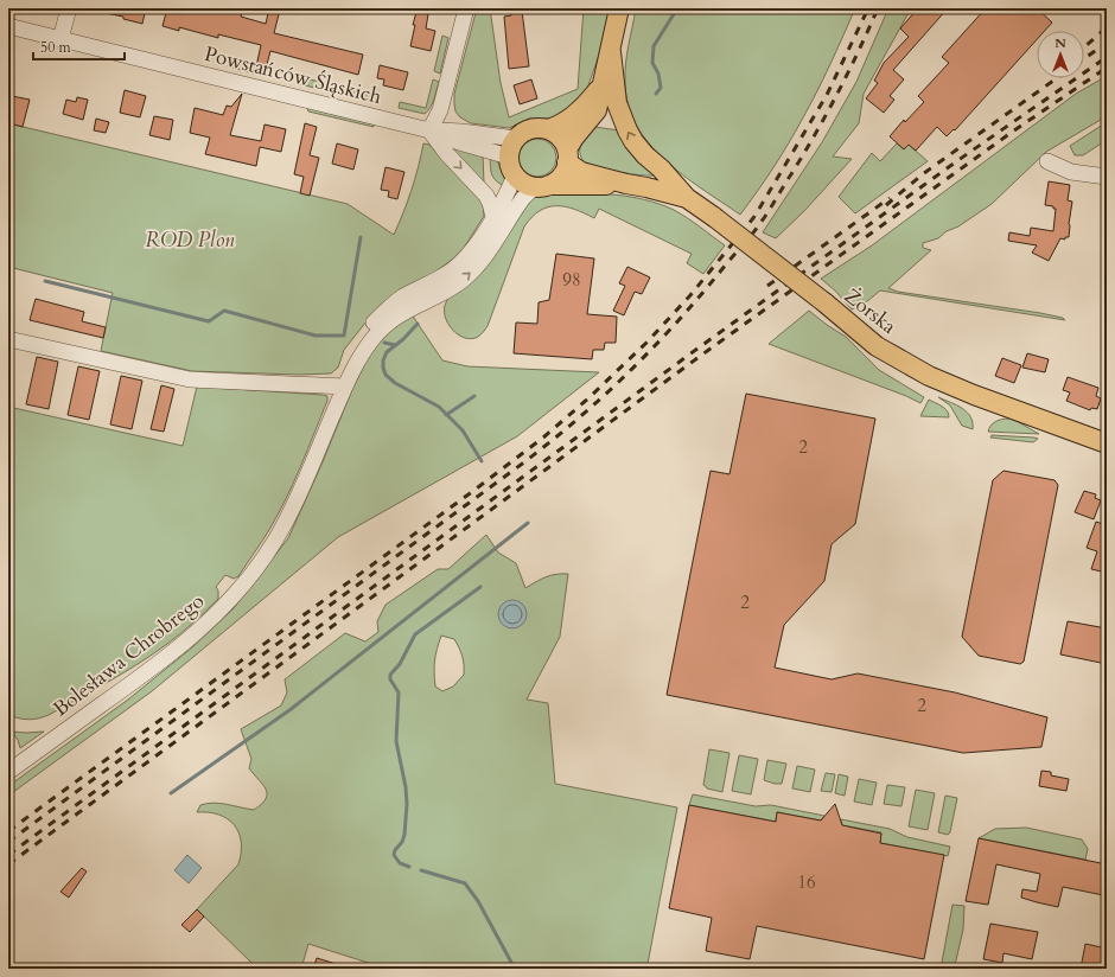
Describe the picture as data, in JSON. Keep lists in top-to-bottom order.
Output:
{
  "streets": {
    "main road": ["Żorska"],
    "street": ["Powstańców Śląskich", "Bolesława Chrobrego"]
  },
  "crossings": [
    ["Powstańców Śląskich", "Żorska"],
    ["Powstańców Śląskich", "Bolesława Chrobrego"],
    ["Żorska", "Bolesława Chrobrego"]
  ],
  "parks": ["ROD Plon"],
  "house_numbers": [
    "98",
    "2",
    "2",
    "2",
    "16"
  ],
  "scale_bar": "50 m",
  "north": "top"
}
